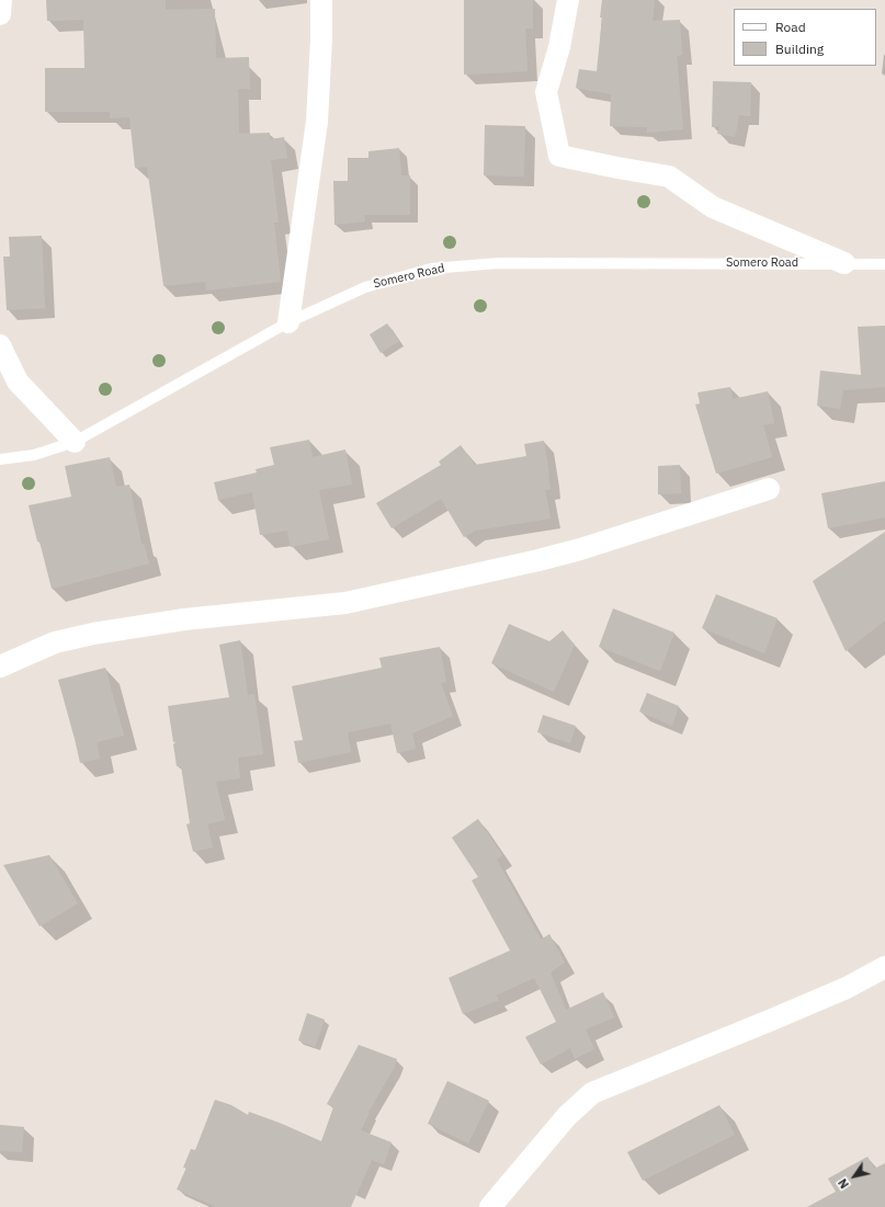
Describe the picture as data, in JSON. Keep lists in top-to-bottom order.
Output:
{
  "streets": {
    "lane": ["Somero Road"]
  },
  "legend": ["Road", "Building"],
  "north": "bottom left"
}
